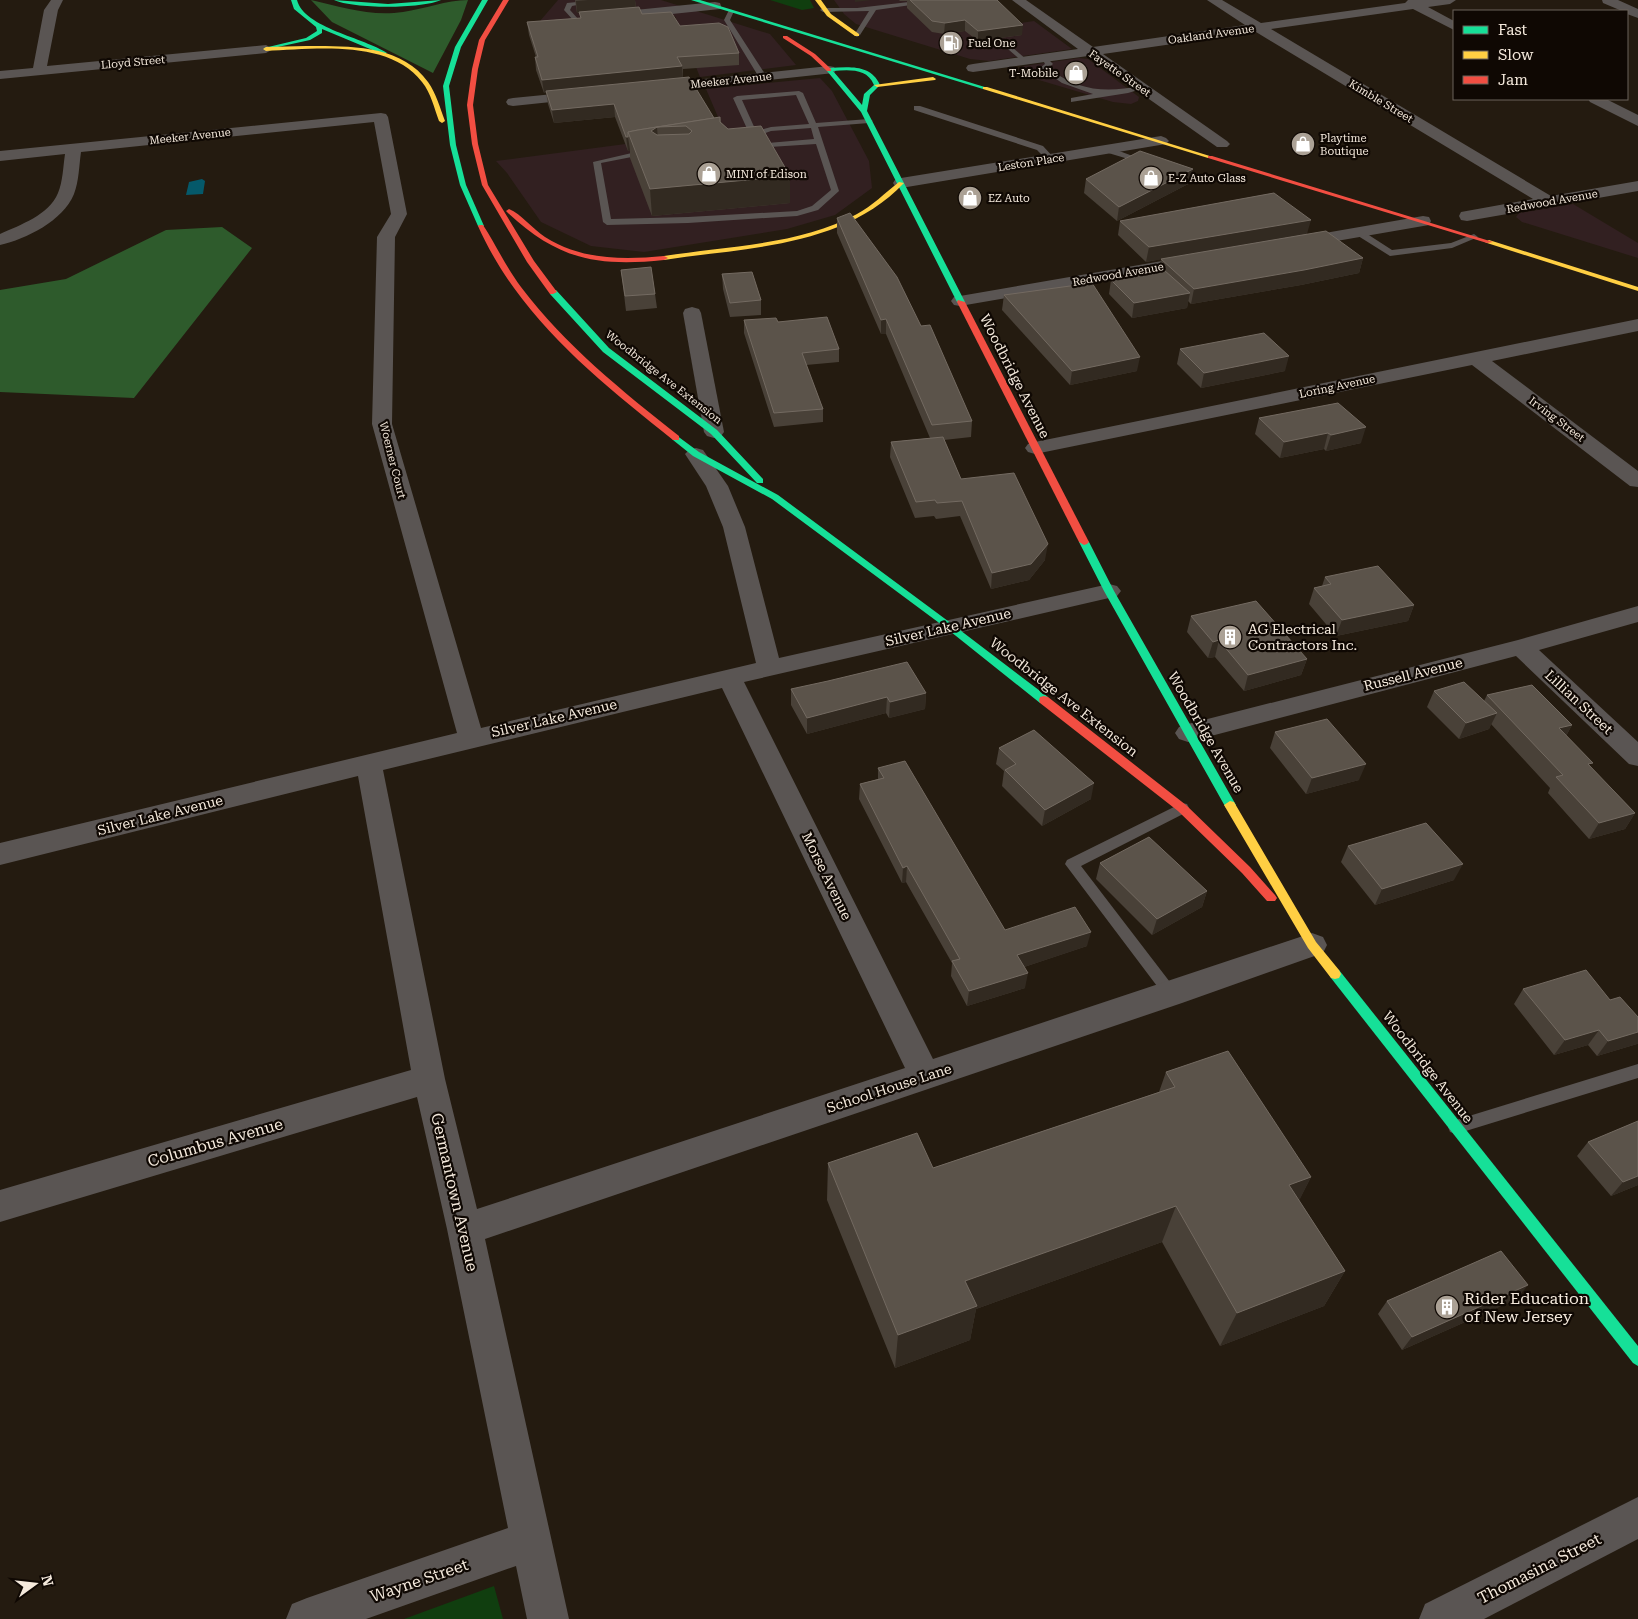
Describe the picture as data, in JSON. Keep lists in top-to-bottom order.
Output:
{
  "streets": {
    "main road": ["Woodbridge Avenue", "Woodbridge Ave Extension"],
    "street": [
      "Oakland Avenue",
      "Lloyd Street",
      "Fayette Street",
      "Meeker Avenue",
      "Kimble Street",
      "Leston Place",
      "Redwood Avenue",
      "Loring Avenue",
      "Irving Street",
      "Woerner Court",
      "Silver Lake Avenue",
      "Russell Avenue",
      "Lillian Street",
      "Morse Avenue",
      "School House Lane",
      "Columbus Avenue",
      "Germantown Avenue",
      "Thomasina Street",
      "Wayne Street"
    ]
  },
  "crossings": [
    ["Oakland Avenue", "Fayette Street"],
    ["Oakland Avenue", "Kimble Street"],
    ["Meeker Avenue", "Woodbridge Avenue"],
    ["Meeker Avenue", "Woerner Court"],
    ["Kimble Street", "Redwood Avenue"],
    ["Leston Place", "Woodbridge Avenue"],
    ["Redwood Avenue", "Woodbridge Avenue"],
    ["Woodbridge Avenue", "Woodbridge Ave Extension"],
    ["Woodbridge Avenue", "Loring Avenue"],
    ["Woodbridge Avenue", "Silver Lake Avenue"],
    ["Woodbridge Avenue", "Russell Avenue"],
    ["Woodbridge Avenue", "School House Lane"],
    ["Woodbridge Ave Extension", "Silver Lake Avenue"],
    ["Woodbridge Ave Extension", "School House Lane"],
    ["Loring Avenue", "Irving Street"],
    ["Woerner Court", "Silver Lake Avenue"],
    ["Silver Lake Avenue", "Morse Avenue"],
    ["Silver Lake Avenue", "Germantown Avenue"],
    ["Russell Avenue", "Lillian Street"],
    ["Morse Avenue", "School House Lane"],
    ["School House Lane", "Germantown Avenue"],
    ["Columbus Avenue", "Germantown Avenue"],
    ["Germantown Avenue", "Wayne Street"]
  ],
  "places": {
    "fuel station": ["Fuel One"],
    "shop": [
      "T-Mobile",
      "Playtime Boutique",
      "MINI of Edison",
      "E-Z Auto Glass",
      "EZ Auto"
    ],
    "building": ["AG Electrical Contractors Inc.", "Rider Education of New Jersey"]
  },
  "legend": ["Fast", "Slow", "Jam"],
  "north": "right"
}
